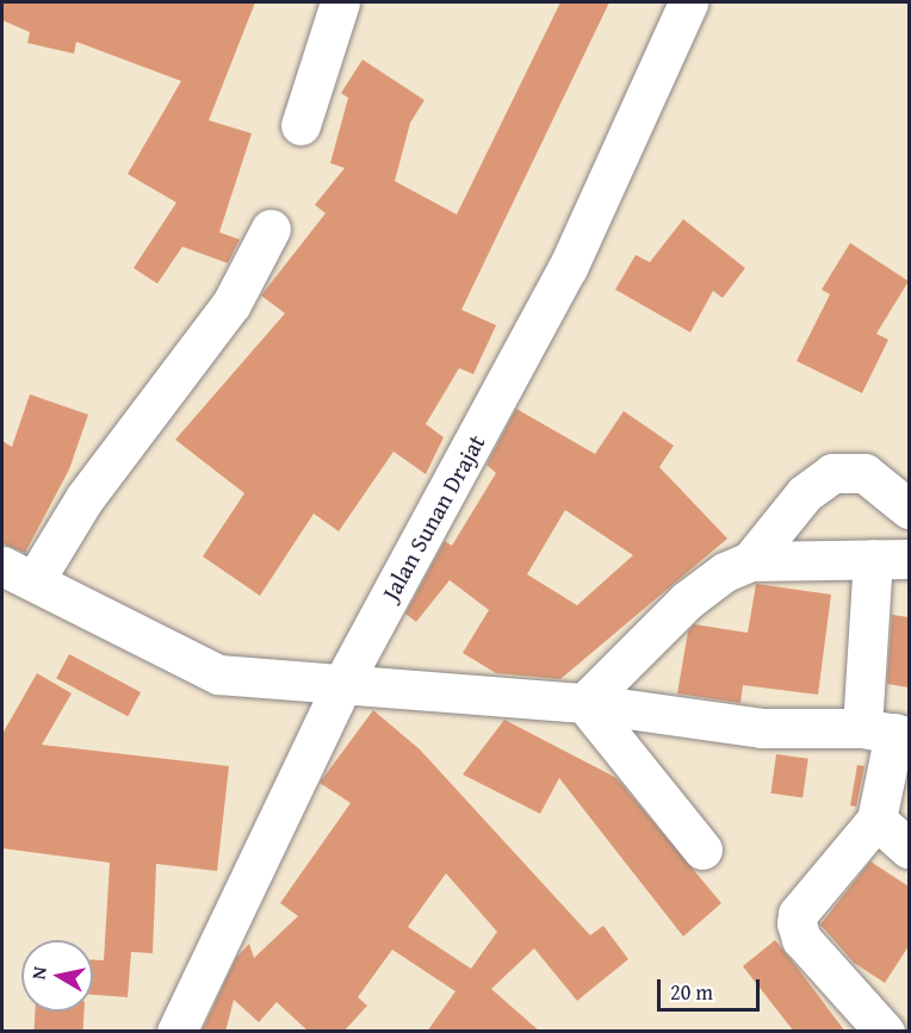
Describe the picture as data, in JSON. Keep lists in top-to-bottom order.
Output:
{
  "streets": {
    "street": ["Jalan Sunan Drajat"]
  },
  "scale_bar": "20 m",
  "north": "left"
}
